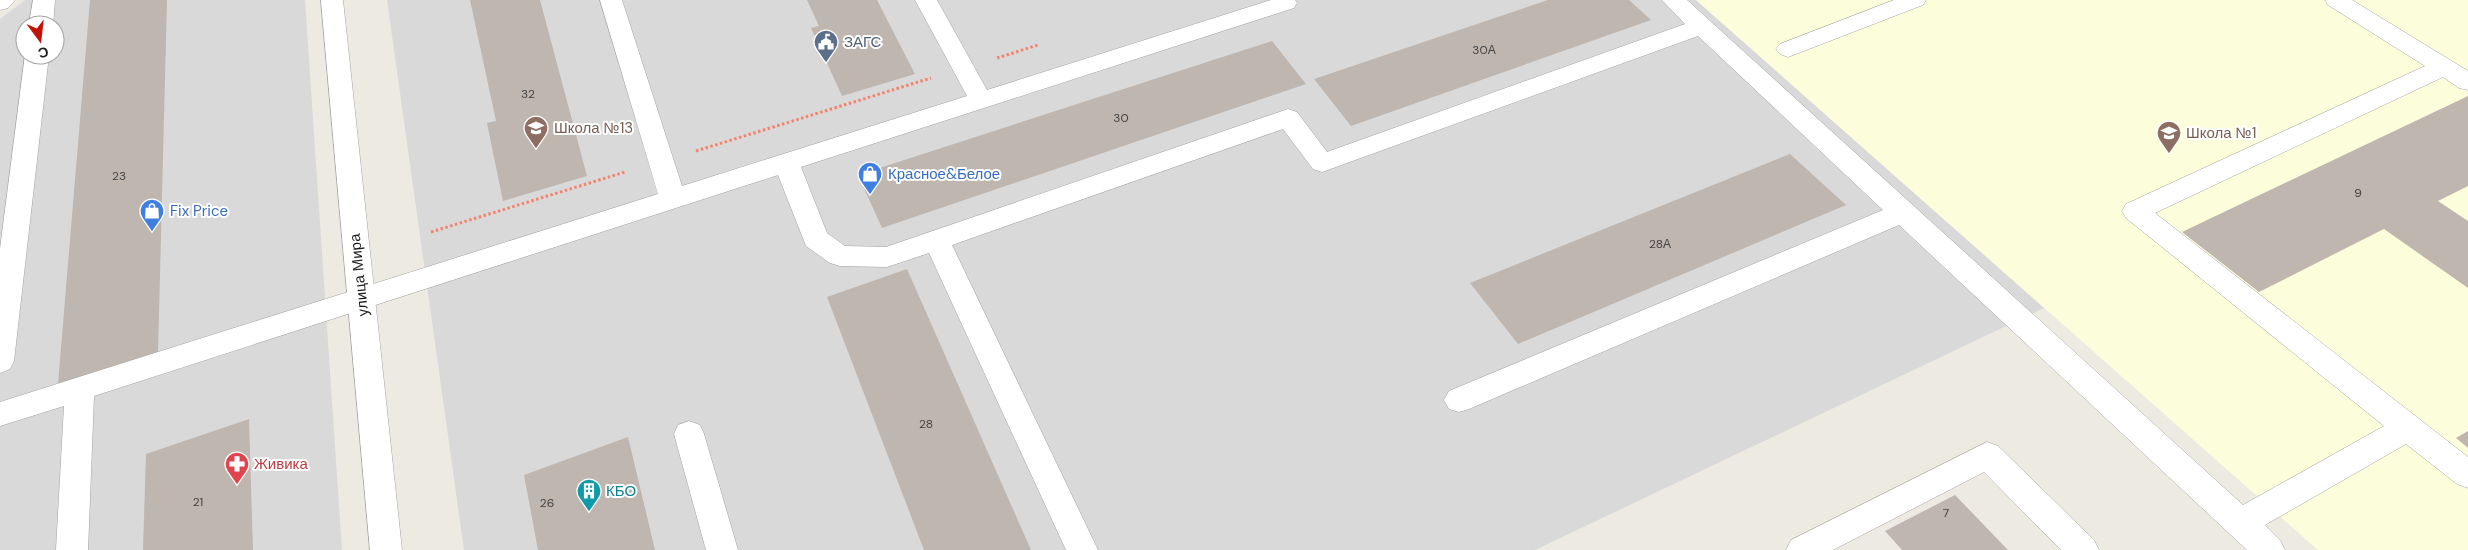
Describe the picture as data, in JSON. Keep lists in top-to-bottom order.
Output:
{
  "streets": {
    "street": ["улица Мира"]
  },
  "places": {
    "public building": ["ЗАГС"],
    "school or university": ["Школа №13", "Школа №1"],
    "shop": ["Красное&Белое", "Fix Price"],
    "pharmacy": ["Живика"],
    "building": ["КБО"]
  },
  "house_numbers": [
    "30А",
    "32",
    "30",
    "23",
    "9",
    "28А",
    "28",
    "21",
    "26",
    "7"
  ],
  "north": "bottom"
}
